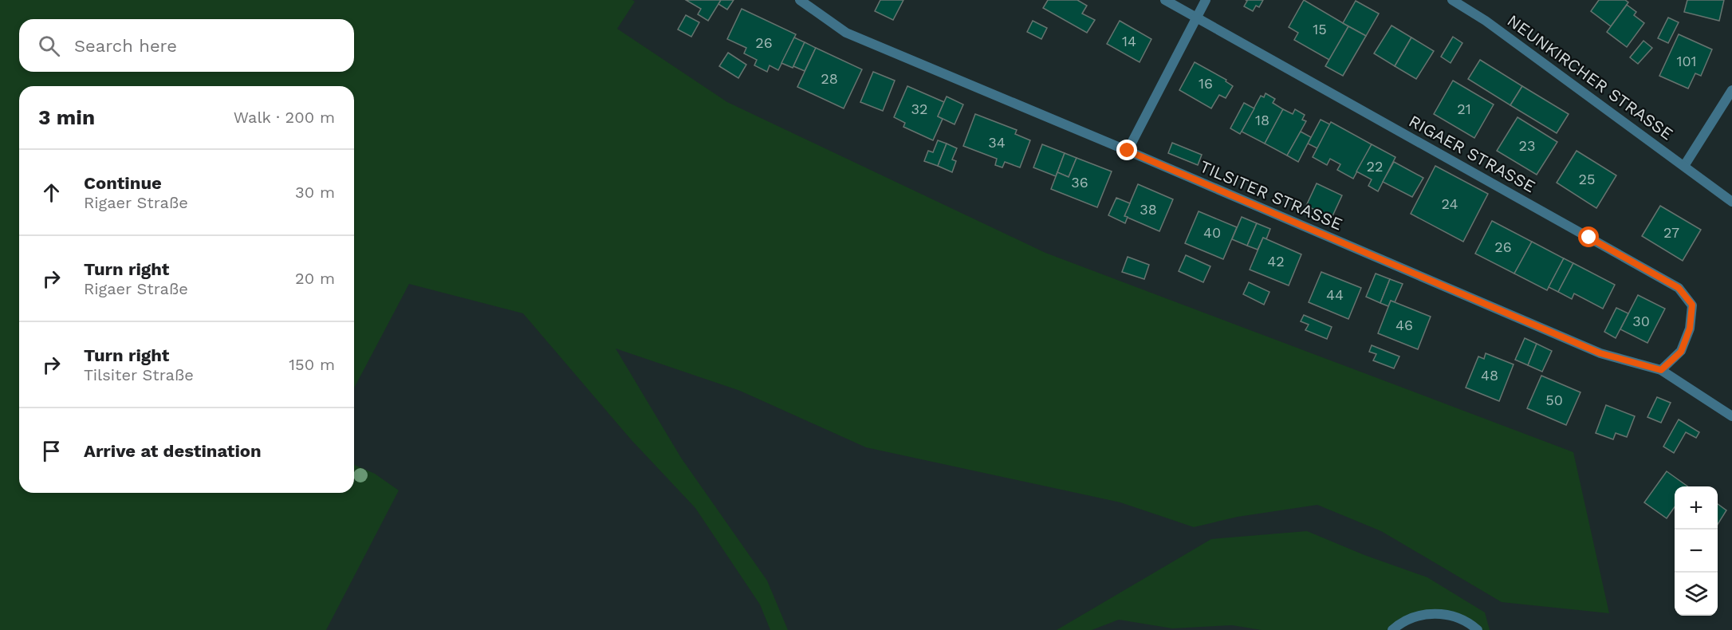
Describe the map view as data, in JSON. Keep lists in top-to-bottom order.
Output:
{
  "streets": {
    "street": ["NEUNKIRCHER STRASSE", "RIGAER STRASSE", "TILSITER STRASSE"]
  },
  "crossings": [
    ["RIGAER STRASSE", "TILSITER STRASSE"]
  ],
  "house_numbers": [
    "15",
    "14",
    "26",
    "101",
    "28",
    "16",
    "32",
    "21",
    "18",
    "34",
    "23",
    "22",
    "25",
    "36",
    "24",
    "38",
    "40",
    "27",
    "26",
    "42",
    "44",
    "30",
    "46",
    "48",
    "50"
  ],
  "page": {
    "search": "Search here",
    "heading": ["3 min", "Walk · 200 m"],
    "list": [
      ["Continue", "Rigaer Straße", "30 m"],
      ["Turn right", "Rigaer Straße", "20 m"],
      ["Turn right", "Tilsiter Straße", "150 m"],
      "Arrive at destination"
    ],
    "map_buttons": ["+", "−"]
  }
}
